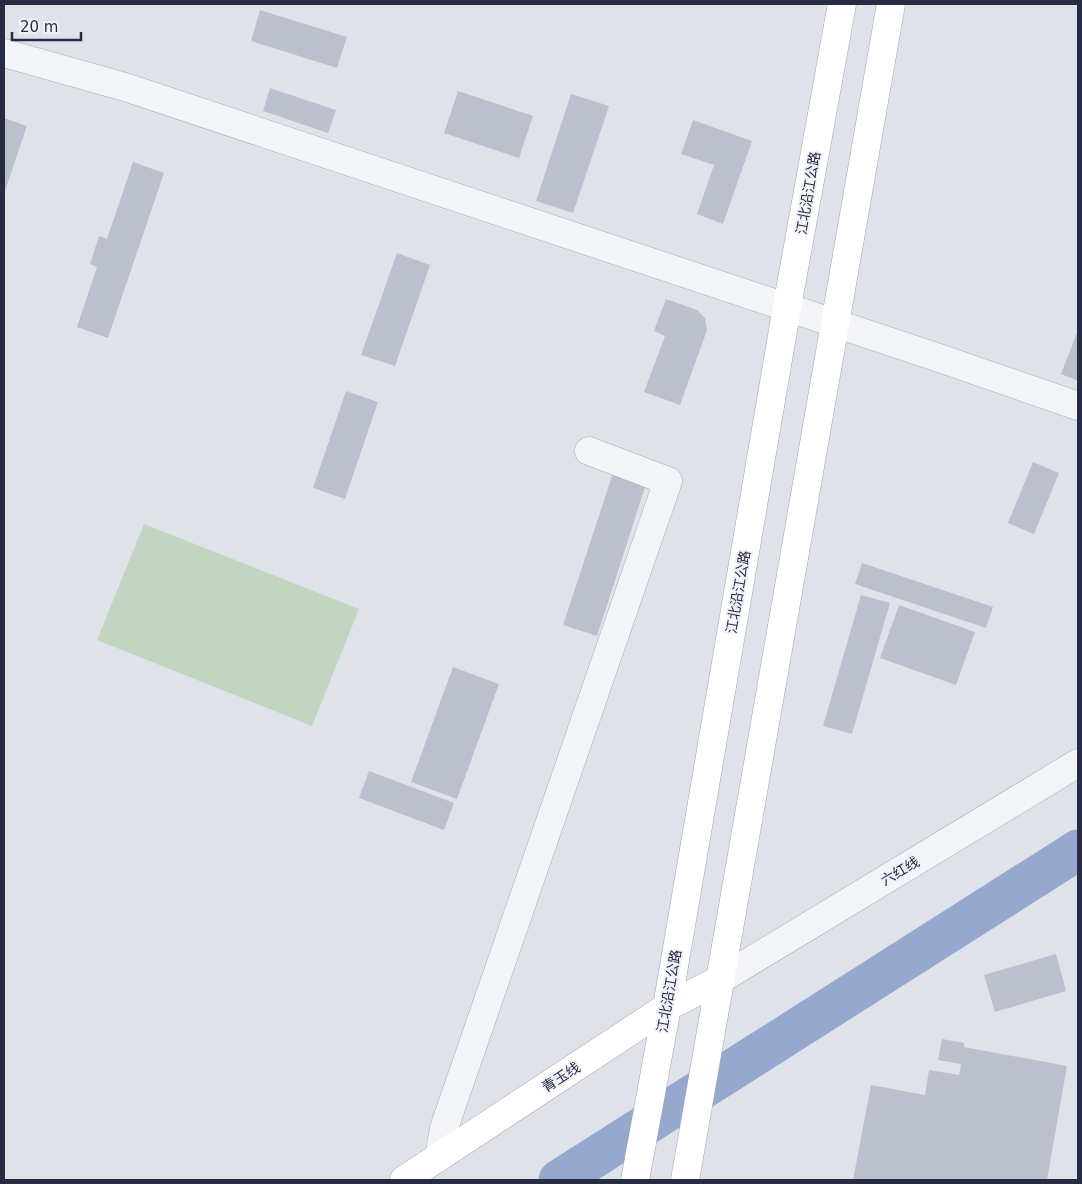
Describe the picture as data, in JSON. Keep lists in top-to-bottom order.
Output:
{
  "streets": {
    "main road": ["江北沿江公路", "青玉线"],
    "street": ["六红线"]
  },
  "crossings": [
    ["江北沿江公路", "青玉线"],
    ["六红线", "青玉线"]
  ],
  "scale_bar": "20 m"
}
